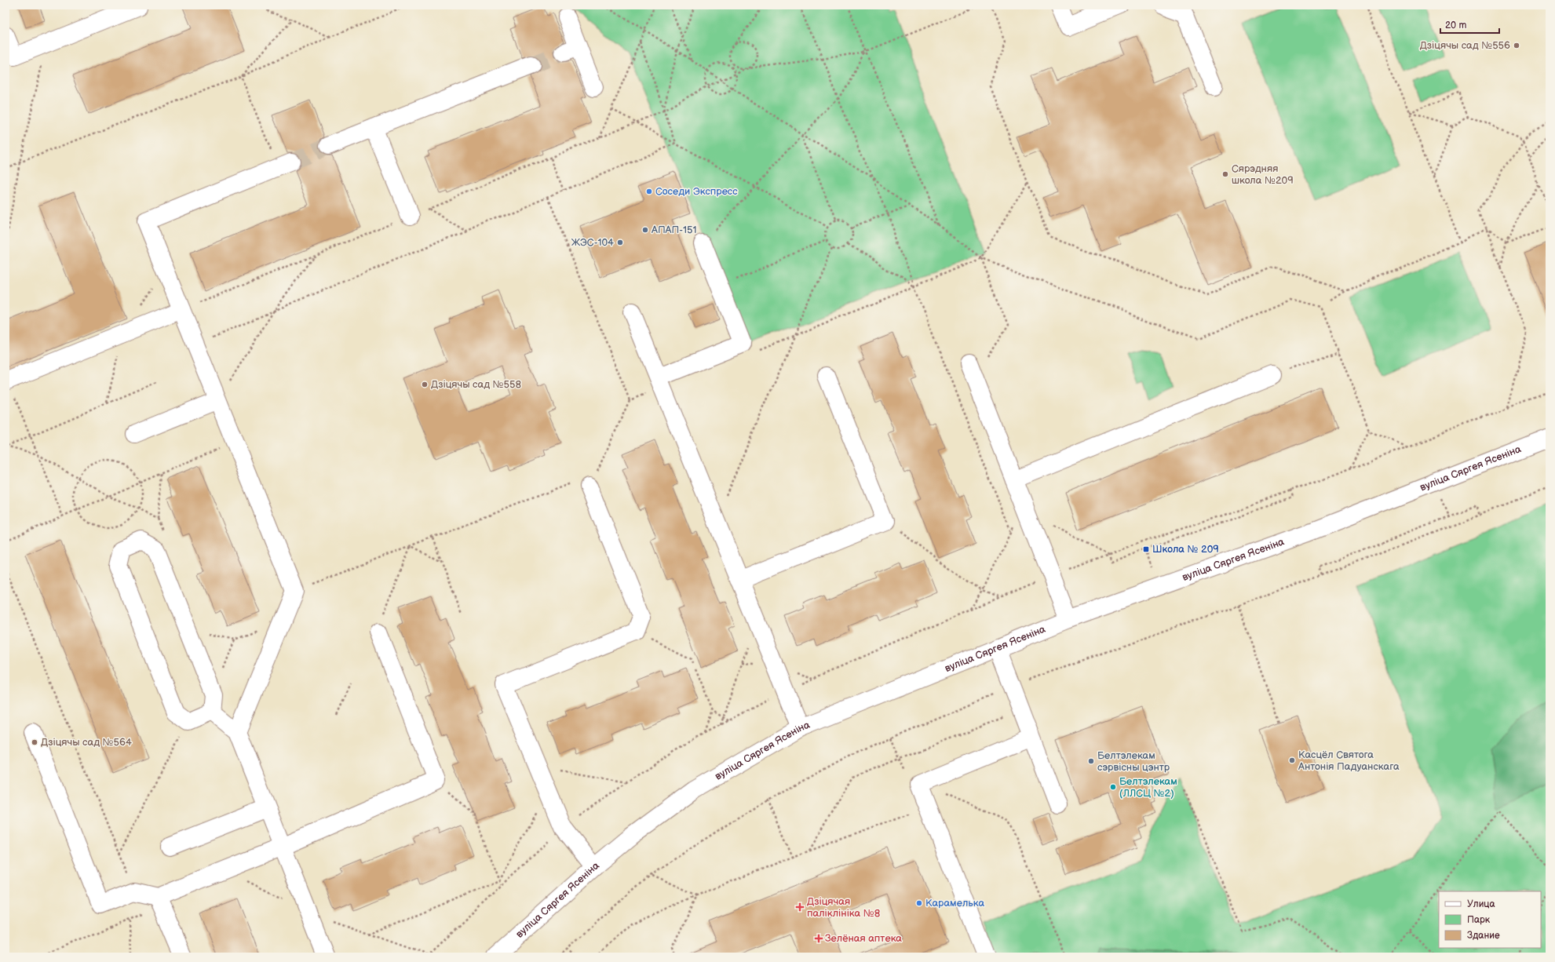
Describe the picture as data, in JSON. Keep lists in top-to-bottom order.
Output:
{
  "streets": {
    "main road": ["вуліца Сяргея Ясеніна"]
  },
  "places": {
    "other": [
      "Дзіцячы сад №556",
      "Сярэдняя школа №209",
      "Соседи Экспресс",
      "АПАП-151",
      "ЖЭС-104",
      "Дзіцячы сад №558",
      "Дзіцячы сад №564",
      "Касцёл Святога Антонія Падуанскага",
      "Белтэлекам сэрвісны цэнтр",
      "Белтэлекам (ЛЛСЦ №2)",
      "Карамелька"
    ],
    "transit": ["Школа № 209"],
    "health": ["Дзіцячая паліклініка №8", "Зелёная аптека"]
  },
  "legend": ["Улица", "Парк", "Здание"],
  "scale_bar": "20 m"
}
